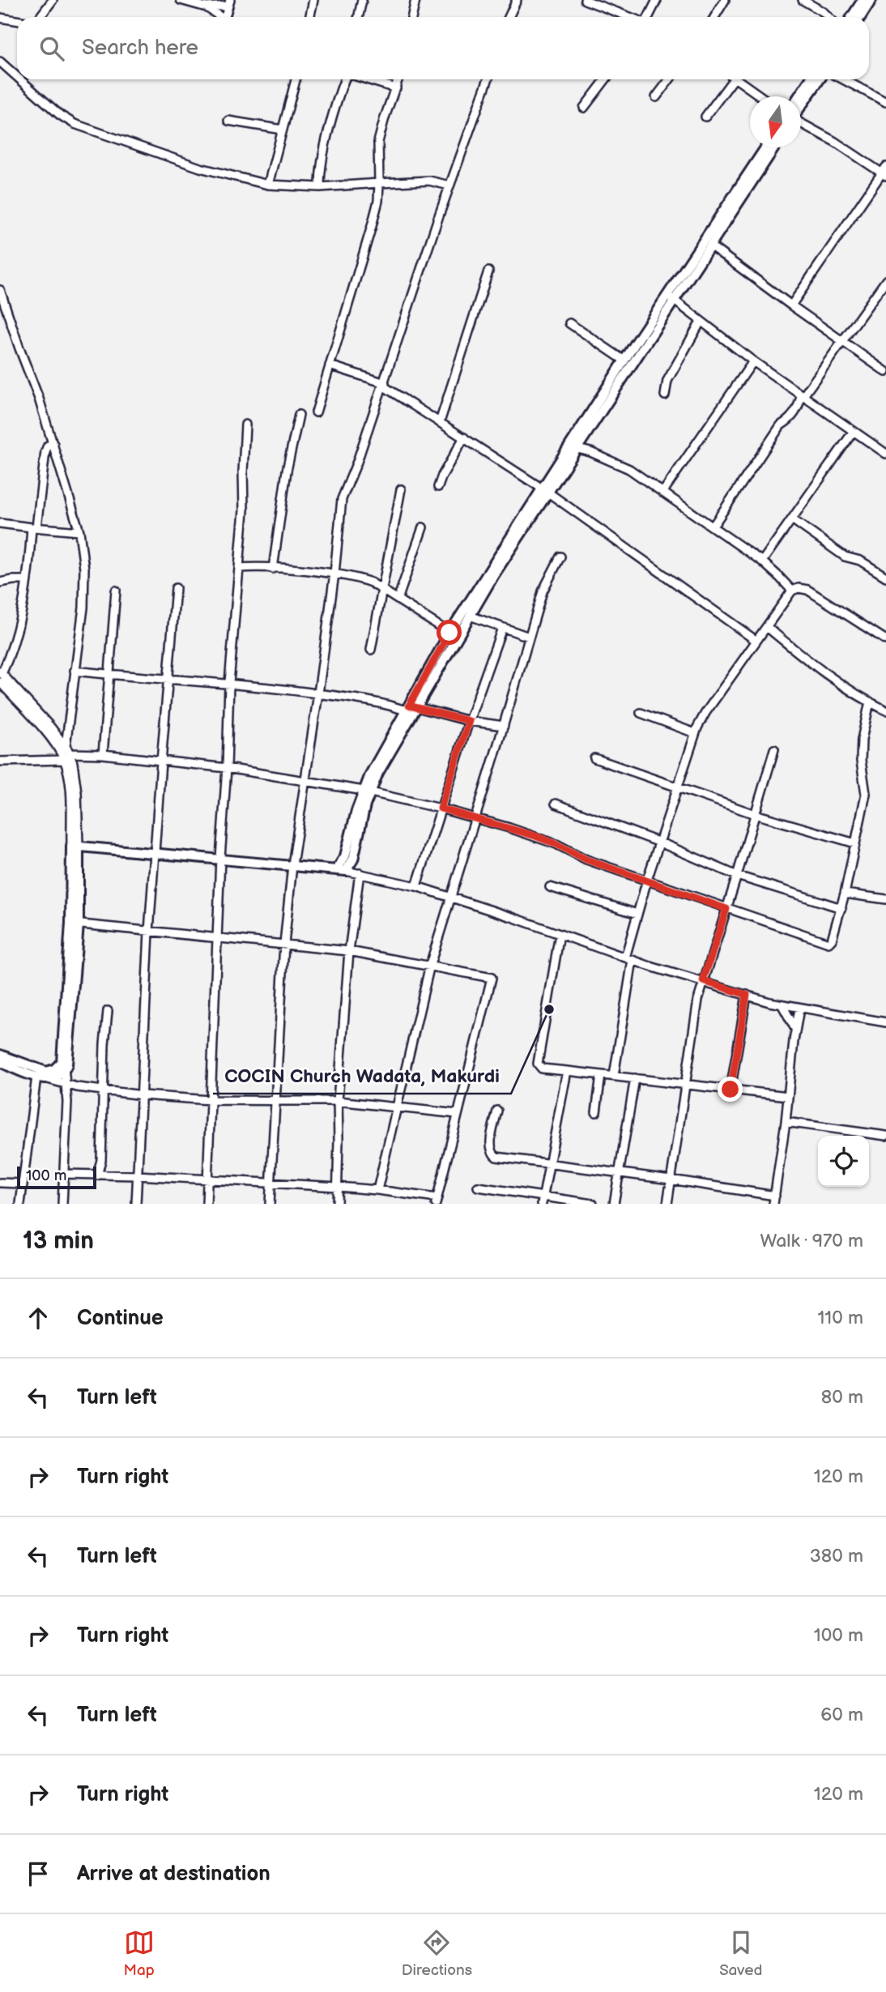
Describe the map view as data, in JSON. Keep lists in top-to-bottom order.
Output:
{
  "places": ["COCIN Church Wadata, Makurdi"],
  "scale_bar": "100 m",
  "north": "bottom",
  "page": {
    "search": "Search here",
    "scale": "100 m",
    "heading": ["13 min", "Walk · 970 m"],
    "list": [
      ["Continue", "110 m"],
      ["Turn left", "80 m"],
      ["Turn right", "120 m"],
      ["Turn left", "380 m"],
      ["Turn right", "100 m"],
      ["Turn left", "60 m"],
      ["Turn right", "120 m"],
      "Arrive at destination"
    ],
    "nav": ["Map", "Directions", "Saved"]
  }
}
